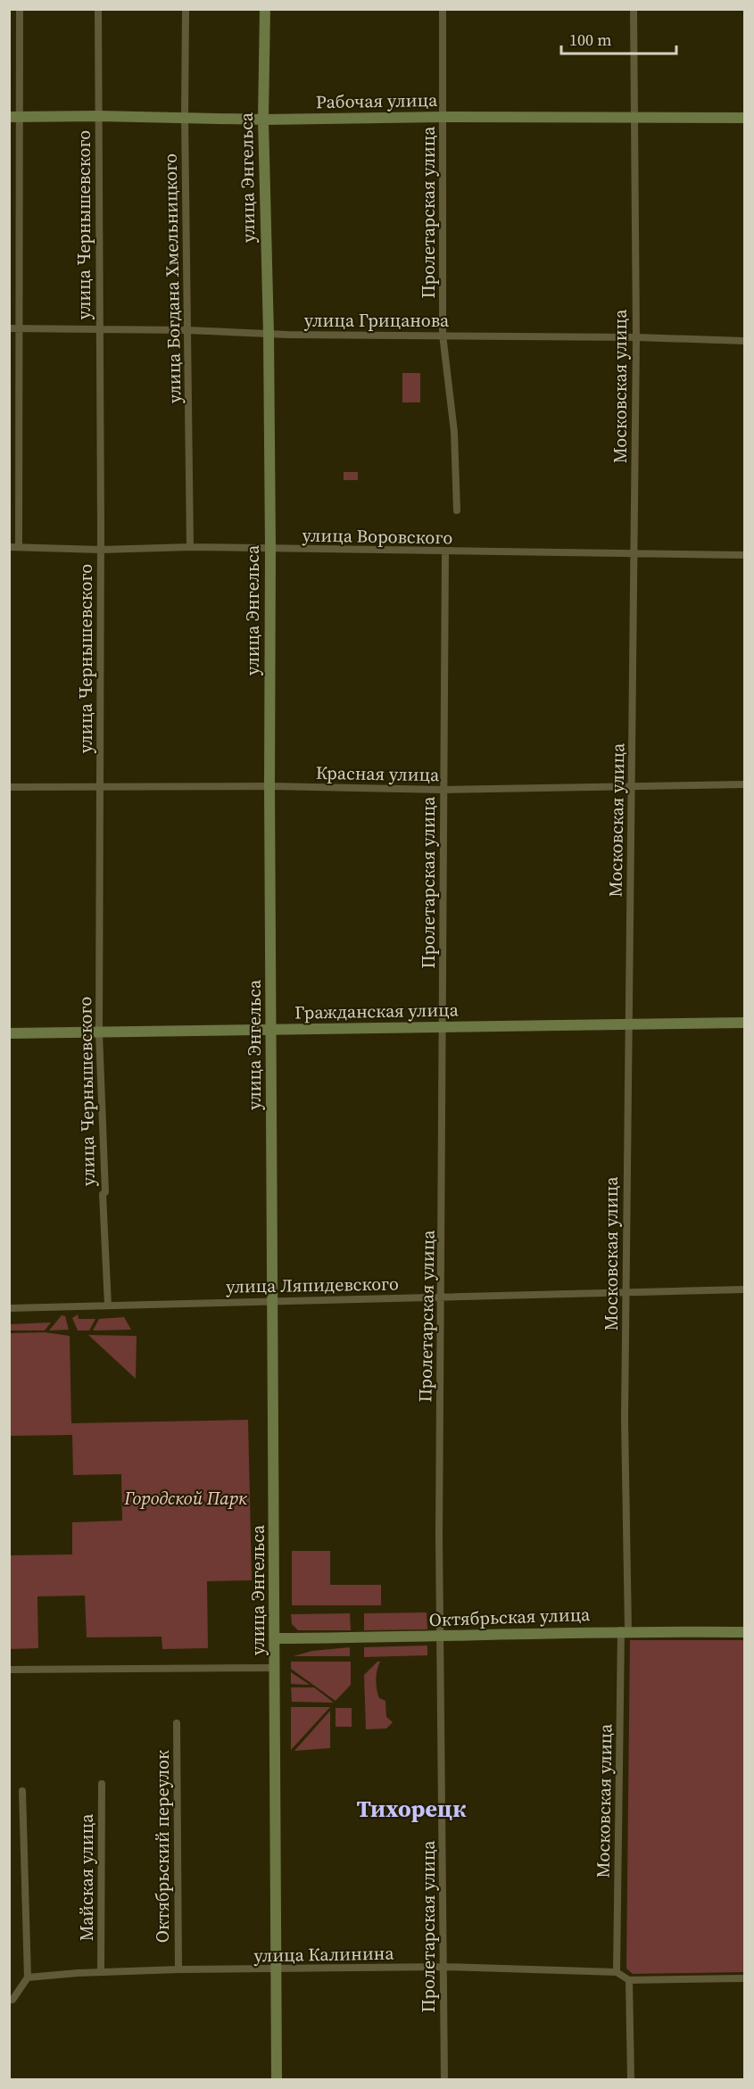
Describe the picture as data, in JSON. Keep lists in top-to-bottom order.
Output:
{
  "streets": {
    "main road": [
      "Рабочая улица",
      "улица Энгельса",
      "Гражданская улица",
      "Октябрьская улица"
    ],
    "street": [
      "Пролетарская улица",
      "улица Чернышевского",
      "улица Богдана Хмельницкого",
      "улица Грицанова",
      "Московская улица",
      "улица Воровского",
      "Красная улица",
      "улица Ляпидевского",
      "Октябрьский переулок",
      "Майская улица",
      "улица Калинина"
    ]
  },
  "crossings": [
    ["Рабочая улица", "улица Энгельса"],
    ["Рабочая улица", "Пролетарская улица"],
    ["Рабочая улица", "улица Чернышевского"],
    ["Рабочая улица", "улица Богдана Хмельницкого"],
    ["Рабочая улица", "Московская улица"],
    ["улица Энгельса", "улица Грицанова"],
    ["улица Энгельса", "улица Воровского"],
    ["улица Энгельса", "Красная улица"],
    ["улица Энгельса", "Гражданская улица"],
    ["улица Энгельса", "улица Ляпидевского"],
    ["улица Энгельса", "Октябрьская улица"],
    ["улица Энгельса", "улица Калинина"],
    ["Пролетарская улица", "улица Грицанова"],
    ["Пролетарская улица", "улица Воровского"],
    ["Пролетарская улица", "Красная улица"],
    ["Пролетарская улица", "Гражданская улица"],
    ["Пролетарская улица", "улица Ляпидевского"],
    ["Пролетарская улица", "Октябрьская улица"],
    ["Пролетарская улица", "улица Калинина"],
    ["улица Чернышевского", "улица Грицанова"],
    ["улица Чернышевского", "улица Воровского"],
    ["улица Чернышевского", "Красная улица"],
    ["улица Чернышевского", "Гражданская улица"],
    ["улица Чернышевского", "улица Ляпидевского"],
    ["улица Богдана Хмельницкого", "улица Грицанова"],
    ["улица Богдана Хмельницкого", "улица Воровского"],
    ["улица Грицанова", "Московская улица"],
    ["Московская улица", "улица Воровского"],
    ["Московская улица", "Красная улица"],
    ["Московская улица", "Гражданская улица"],
    ["Московская улица", "улица Ляпидевского"],
    ["Московская улица", "Октябрьская улица"],
    ["Московская улица", "улица Калинина"],
    ["Октябрьский переулок", "улица Калинина"],
    ["Майская улица", "улица Калинина"]
  ],
  "districts": ["Тихорецк"],
  "parks": ["Городской Парк"],
  "scale_bar": "100 m"
}
